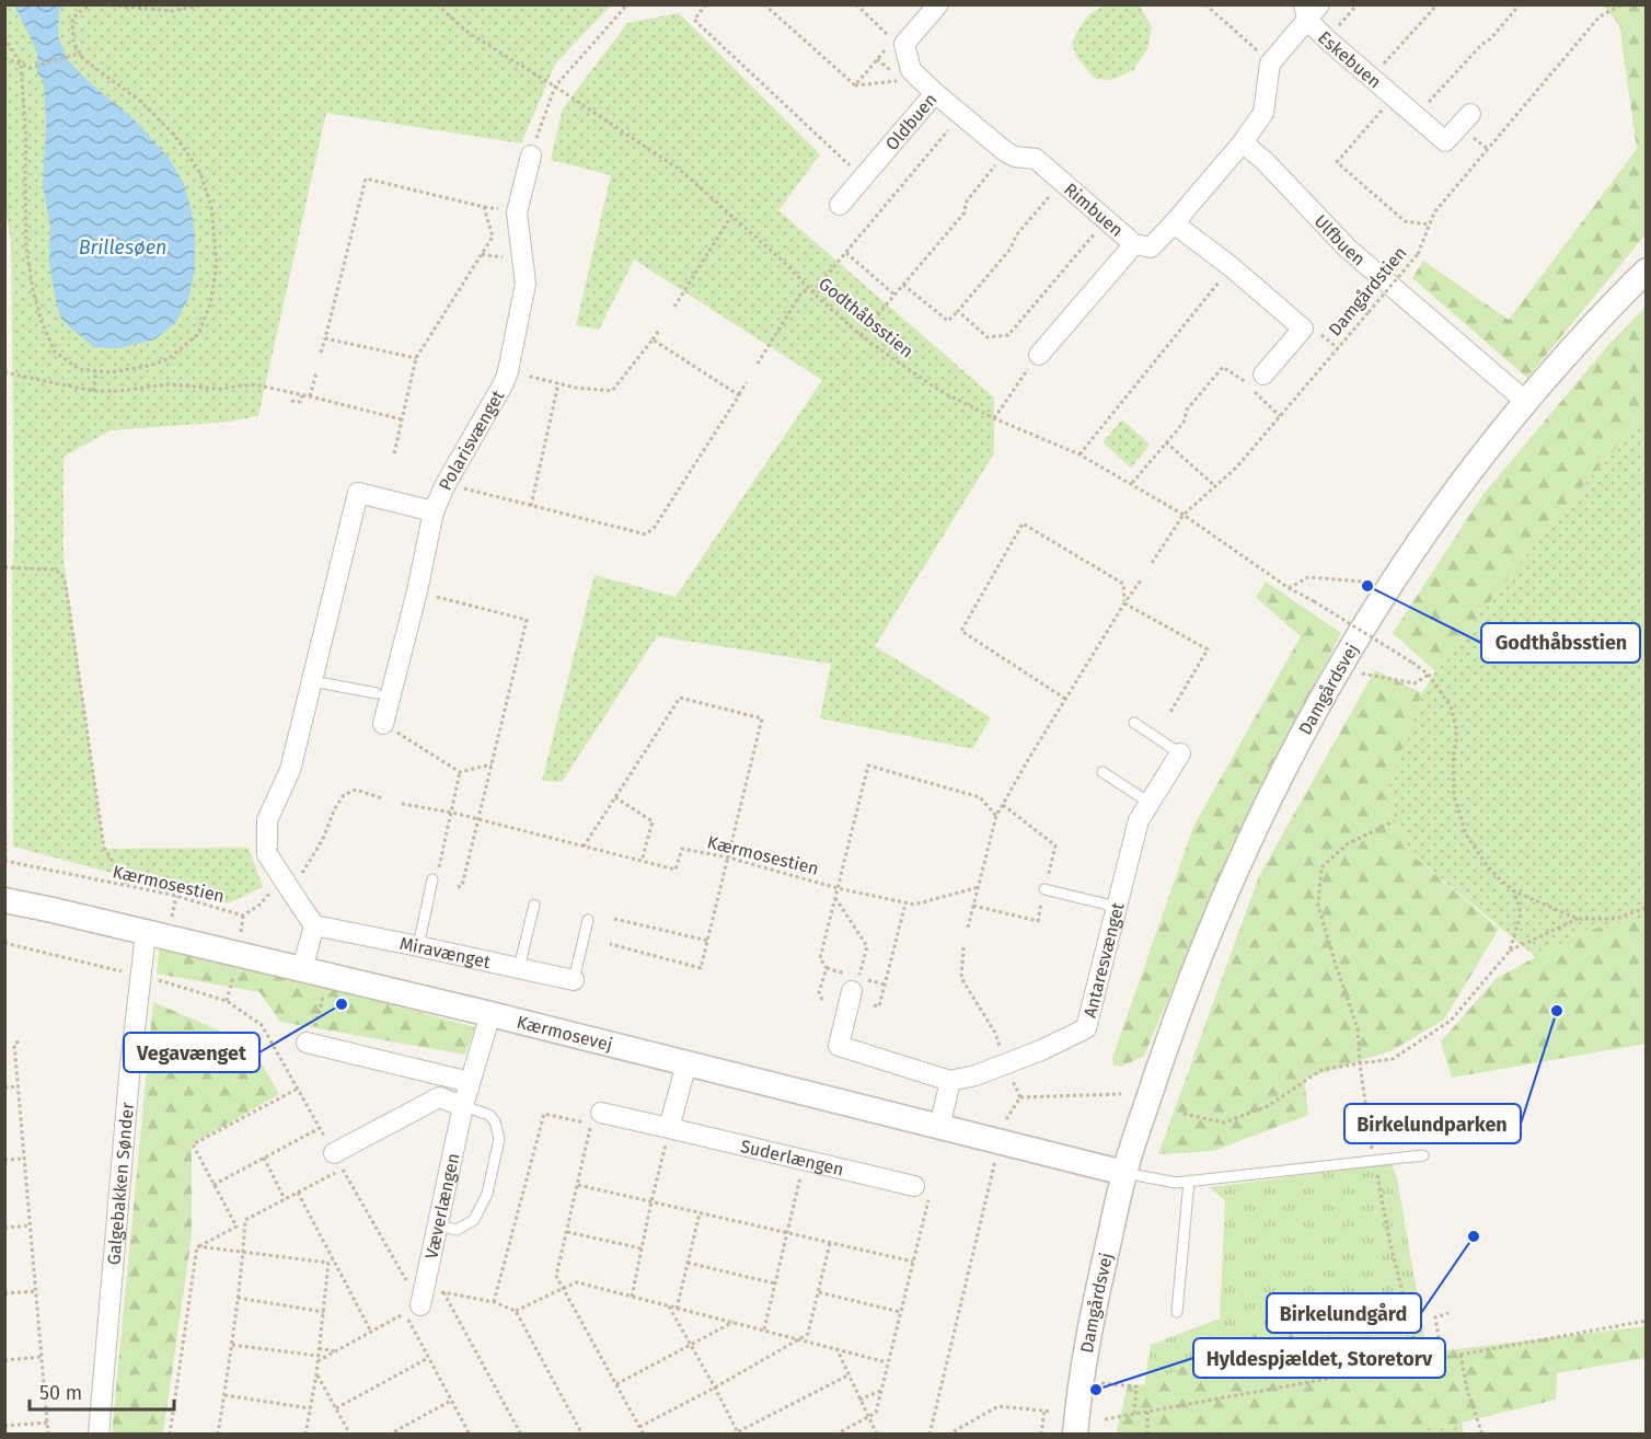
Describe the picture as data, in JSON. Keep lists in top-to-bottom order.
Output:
{
  "streets": {
    "street": [
      "Eskebuen",
      "Oldbuen",
      "Rimbuen",
      "Ulfbuen",
      "Polarisvænget",
      "Damgårdsvej",
      "Miravænget",
      "Antaresvænget",
      "Kærmosevej",
      "Suderlængen",
      "Galgebakken Sønder",
      "Væverlængen"
    ],
    "path": ["Damgårdstien", "Godthåbsstien", "Kærmosestien"]
  },
  "crossings": [
    ["Oldbuen", "Rimbuen"],
    ["Ulfbuen", "Damgårdsvej"],
    ["Damgårdstien", "Godthåbsstien"],
    ["Damgårdsvej", "Kærmosevej"],
    ["Kærmosevej", "Galgebakken Sønder"],
    ["Kærmosevej", "Væverlængen"]
  ],
  "water": ["Brillesøen"],
  "places": [
    "Godthåbsstien",
    "Vegavænget",
    "Birkelundparken",
    "Birkelundgård",
    "Hyldespjældet, Storetorv"
  ],
  "scale_bar": "50 m"
}
